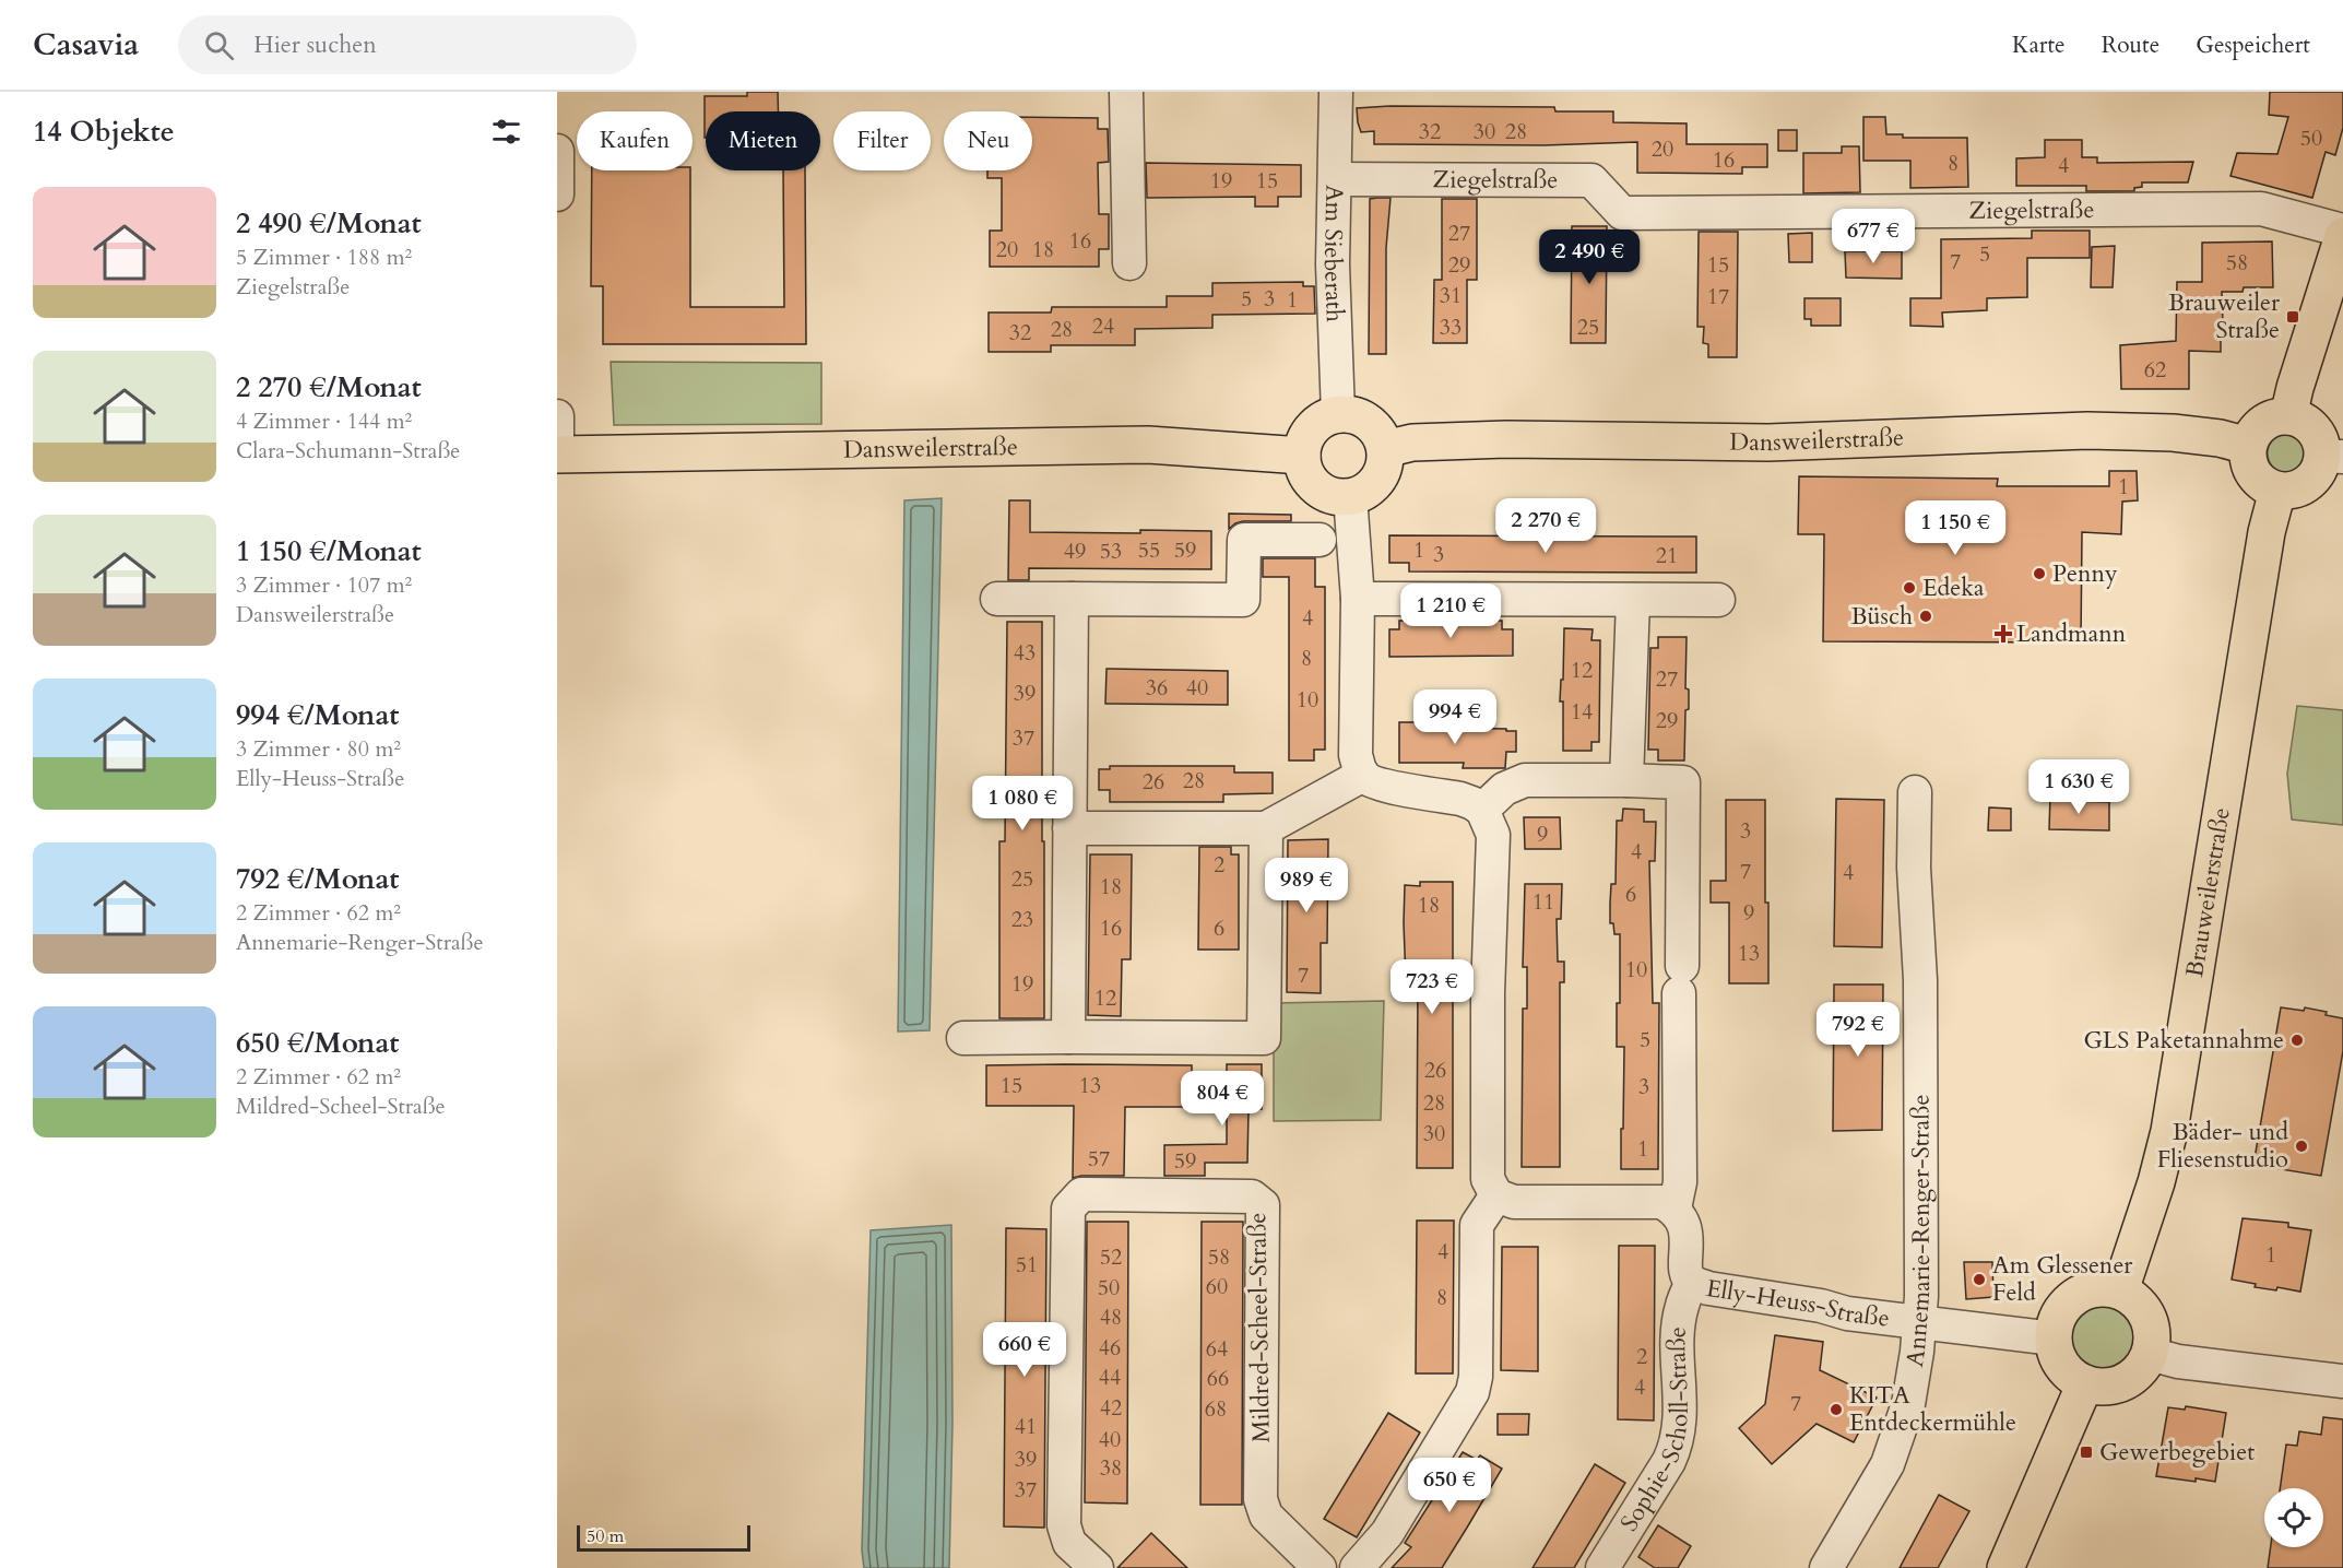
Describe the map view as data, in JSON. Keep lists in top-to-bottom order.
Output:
{
  "streets": {
    "main road": ["Dansweilerstraße", "Brauweilerstraße"],
    "street": [
      "Ziegelstraße",
      "Am Sieberath",
      "Annemarie-Renger-Straße",
      "Elly-Heuss-Straße",
      "Mildred-Scheel-Straße",
      "Sophie-Scholl-Straße"
    ]
  },
  "crossings": [
    ["Ziegelstraße", "Am Sieberath"],
    ["Am Sieberath", "Dansweilerstraße"],
    ["Dansweilerstraße", "Brauweilerstraße"],
    ["Brauweilerstraße", "Elly-Heuss-Straße"],
    ["Annemarie-Renger-Straße", "Elly-Heuss-Straße"],
    ["Elly-Heuss-Straße", "Sophie-Scholl-Straße"]
  ],
  "places": {
    "transit": ["Brauweiler Straße", "Gewerbegebiet"],
    "other": [
      "Penny",
      "Edeka",
      "Büsch",
      "GLS Paketannahme",
      "Bäder- und Fliesenstudio",
      "Am Glessener Feld",
      "KITA Entdeckermühle"
    ],
    "health": ["Landmann"]
  },
  "house_numbers": [
    "32",
    "30",
    "28",
    "50",
    "20",
    "16",
    "8",
    "4",
    "19",
    "15",
    "27",
    "16",
    "20",
    "18",
    "5",
    "7",
    "58",
    "29",
    "15",
    "31",
    "17",
    "5",
    "3",
    "1",
    "24",
    "33",
    "25",
    "28",
    "32",
    "62",
    "1",
    "55",
    "59",
    "1",
    "49",
    "53",
    "3",
    "21",
    "4",
    "43",
    "8",
    "12",
    "27",
    "36",
    "40",
    "39",
    "10",
    "14",
    "29",
    "37",
    "28",
    "26",
    "3",
    "9",
    "4",
    "2",
    "7",
    "4",
    "25",
    "18",
    "6",
    "11",
    "18",
    "9",
    "23",
    "16",
    "6",
    "13",
    "10",
    "7",
    "19",
    "12",
    "5",
    "26",
    "15",
    "13",
    "3",
    "28",
    "30",
    "1",
    "57",
    "59",
    "4",
    "1",
    "52",
    "58",
    "51",
    "60",
    "50",
    "8",
    "48",
    "46",
    "64",
    "2",
    "44",
    "66",
    "4",
    "7",
    "42",
    "68",
    "41",
    "40",
    "39",
    "38",
    "37"
  ],
  "scale_bar": "50 m",
  "page": {
    "header": "Casavia",
    "search": "Hier suchen",
    "nav": ["Karte", "Route", "Gespeichert"],
    "heading": "14 Objekte",
    "chip": [
      "Kaufen",
      "Mieten",
      "Filter",
      "Neu"
    ],
    "list": [
      {
        "name": "2 490 €/Monat",
        "note": "5 Zimmer · 188 m² · Ziegelstraße"
      },
      {
        "name": "2 270 €/Monat",
        "note": "4 Zimmer · 144 m² · Clara-Schumann-Straße"
      },
      {
        "name": "1 150 €/Monat",
        "note": "3 Zimmer · 107 m² · Dansweilerstraße"
      },
      {
        "name": "994 €/Monat",
        "note": "3 Zimmer · 80 m² · Elly-Heuss-Straße"
      },
      {
        "name": "792 €/Monat",
        "note": "2 Zimmer · 62 m² · Annemarie-Renger-Straße"
      },
      {
        "name": "650 €/Monat",
        "note": "2 Zimmer · 62 m² · Mildred-Scheel-Straße"
      }
    ],
    "price": [
      "677 €",
      "2 490 €",
      "2 270 €",
      "1 150 €",
      "1 210 €",
      "994 €",
      "1 630 €",
      "1 080 €",
      "989 €",
      "723 €",
      "792 €",
      "804 €",
      "660 €",
      "650 €"
    ],
    "scale": "50 m"
  }
}
